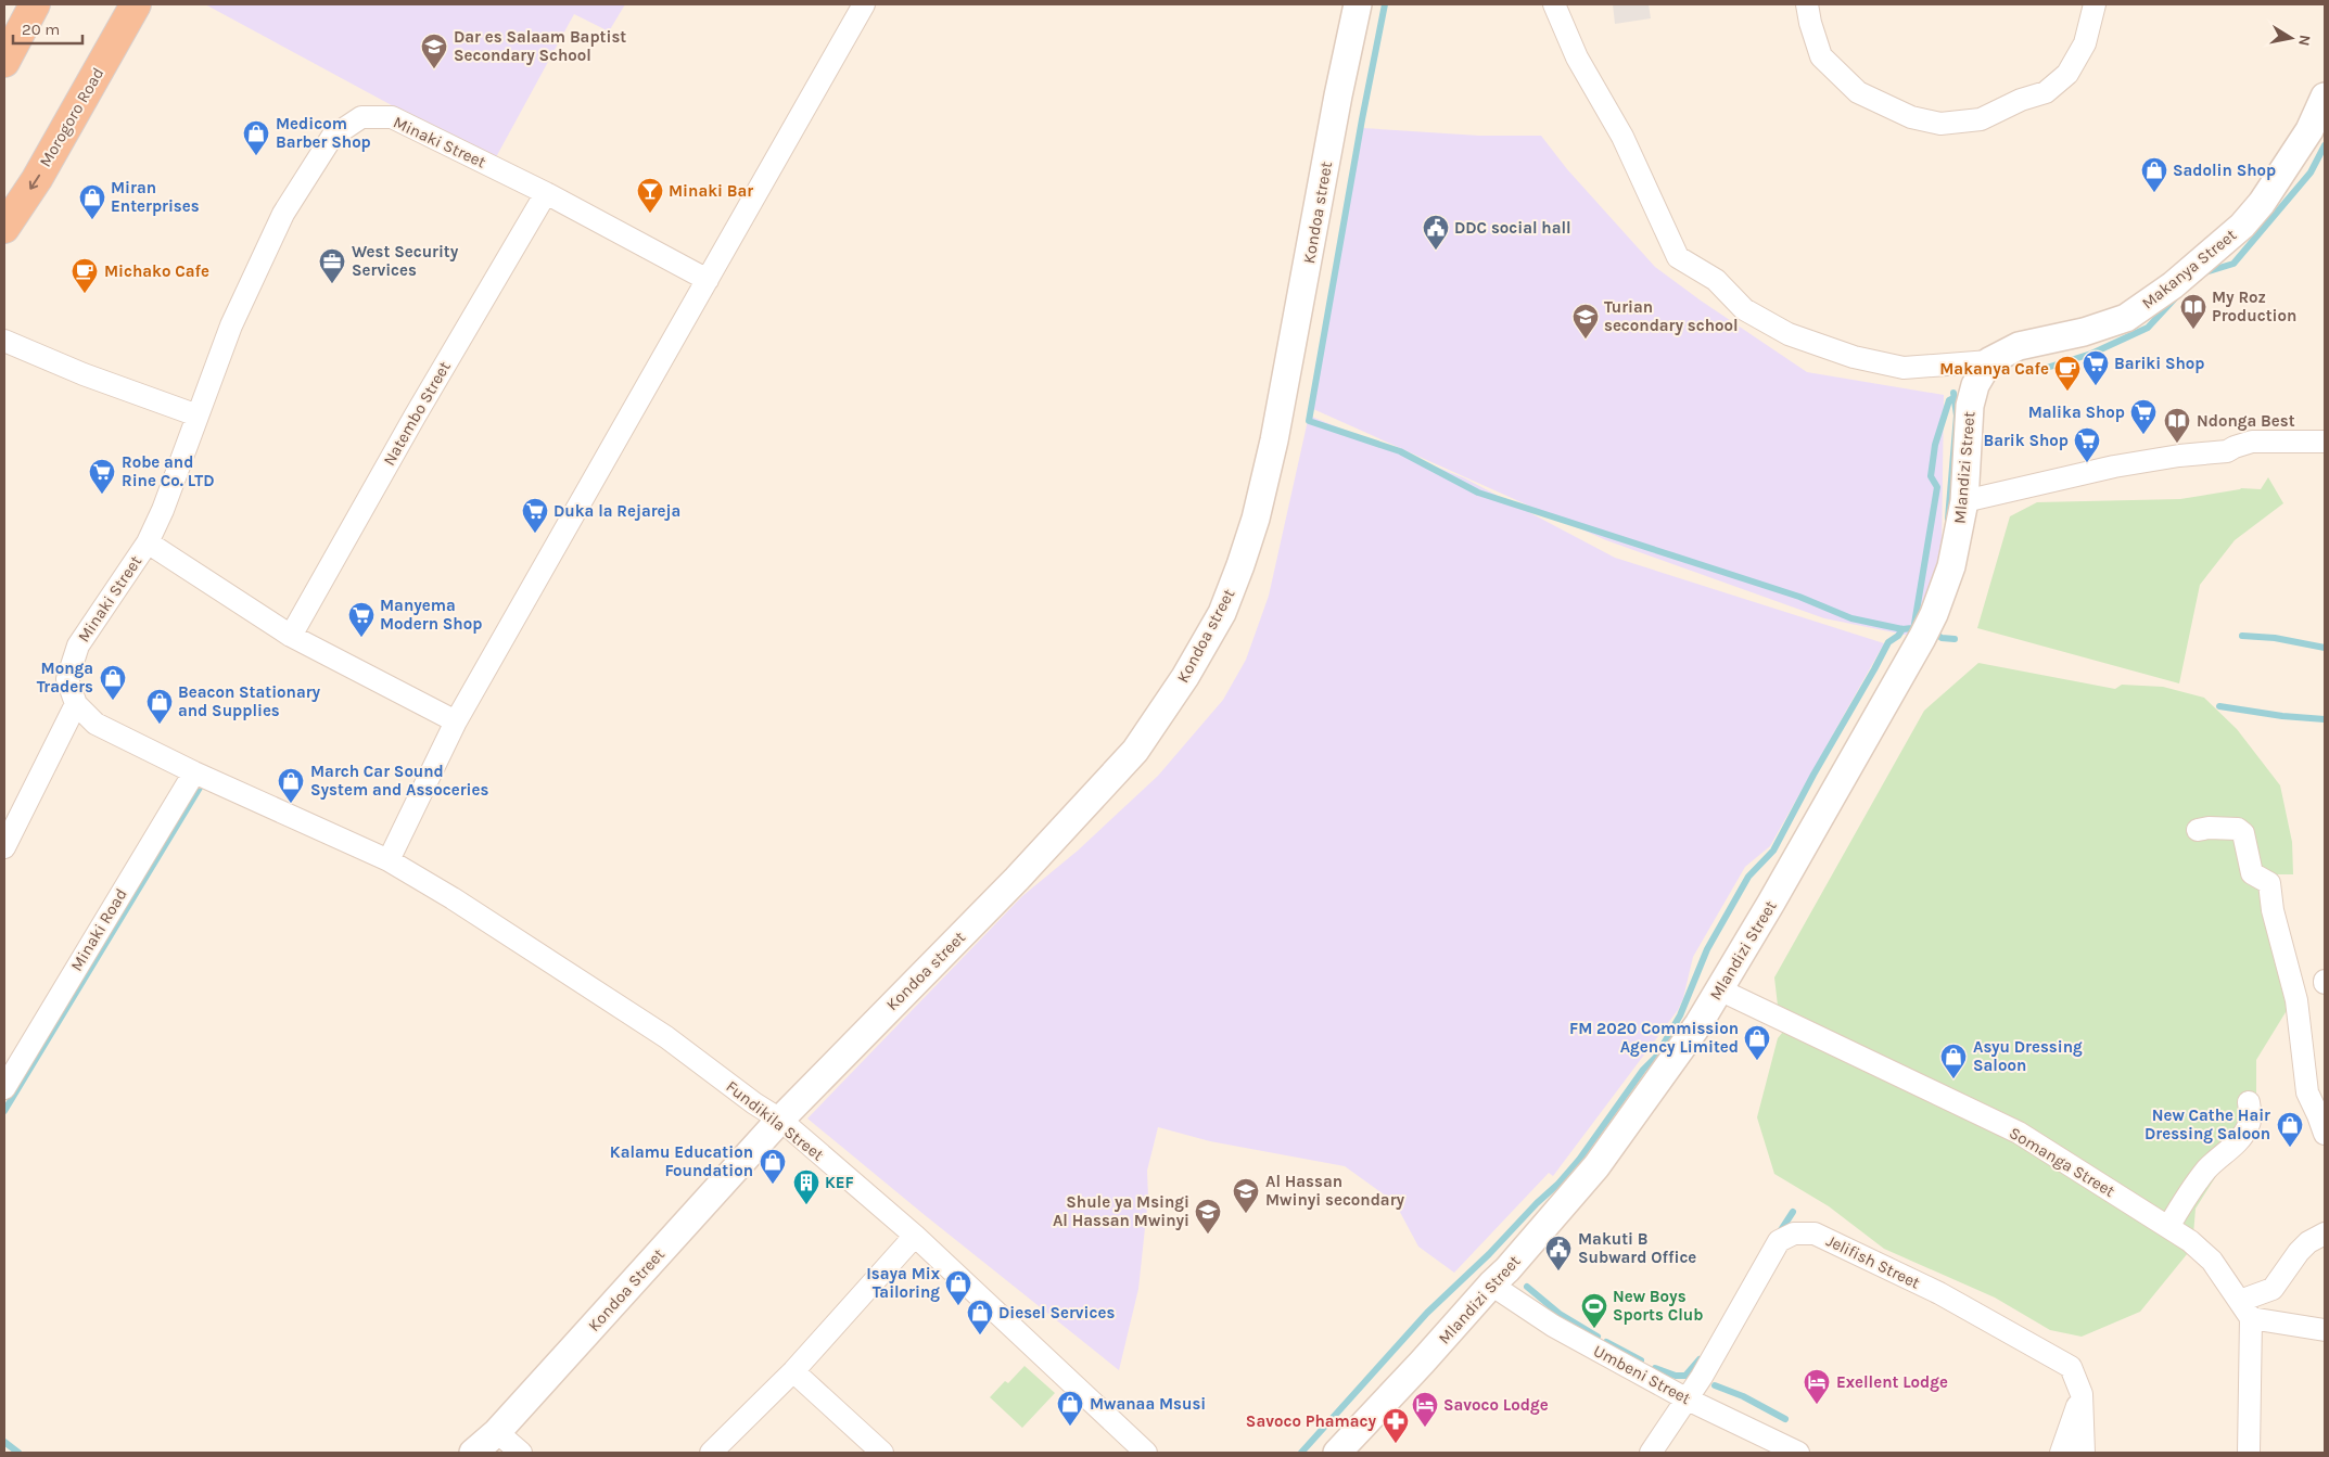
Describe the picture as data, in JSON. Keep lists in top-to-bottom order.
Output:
{
  "streets": {
    "highway": ["Morogoro Road"],
    "street": [
      "Minaki Street",
      "Kondoa street",
      "Makanya Street",
      "Natembo Street",
      "Mlandizi Street",
      "Minaki Road",
      "Fundikila Street",
      "Somanga Street",
      "Jelifish Street",
      "Kondoa Street",
      "Umbeni Street"
    ]
  },
  "crossings": [
    ["Minaki Street", "Natembo Street"],
    ["Minaki Street", "Minaki Road"],
    ["Minaki Street", "Fundikila Street"],
    ["Kondoa street", "Fundikila Street"],
    ["Kondoa street", "Kondoa Street"],
    ["Makanya Street", "Mlandizi Street"],
    ["Mlandizi Street", "Somanga Street"],
    ["Mlandizi Street", "Umbeni Street"],
    ["Fundikila Street", "Kondoa Street"],
    ["Jelifish Street", "Umbeni Street"]
  ],
  "one_way": ["Morogoro Road"],
  "places": {
    "school or university": [
      "Dar es Salaam Baptist Secondary School",
      "Turian secondary school",
      "Al Hassan Mwinyi secondary",
      "Shule ya Msingi Al Hassan Mwinyi"
    ],
    "shop": [
      "Medicom Barber Shop",
      "Sadolin Shop",
      "Miran Enterprises",
      "Monga Traders",
      "Beacon Stationary and Supplies",
      "March Car Sound System and Assoceries",
      "FM 2020 Commission Agency Limited",
      "Asyu Dressing Saloon",
      "New Cathe Hair Dressing Saloon",
      "Kalamu Education Foundation",
      "Isaya Mix Tailoring",
      "Diesel Services",
      "Mwanaa Msusi"
    ],
    "bar": ["Minaki Bar"],
    "public building": ["DDC social hall", "Makuti B Subward Office"],
    "office": ["West Security Services"],
    "cafe": ["Michako Cafe", "Makanya Cafe"],
    "library": ["My Roz Production", "Ndonga Best"],
    "supermarket": [
      "Bariki Shop",
      "Malika Shop",
      "Barik Shop",
      "Robe and Rine Co. LTD",
      "Duka la Rejareja",
      "Manyema Modern Shop"
    ],
    "building": ["KEF"],
    "sports": ["New Boys Sports Club"],
    "hotel": ["Exellent Lodge", "Savoco Lodge"],
    "pharmacy": ["Savoco Phamacy"]
  },
  "scale_bar": "20 m",
  "north": "right"
}
